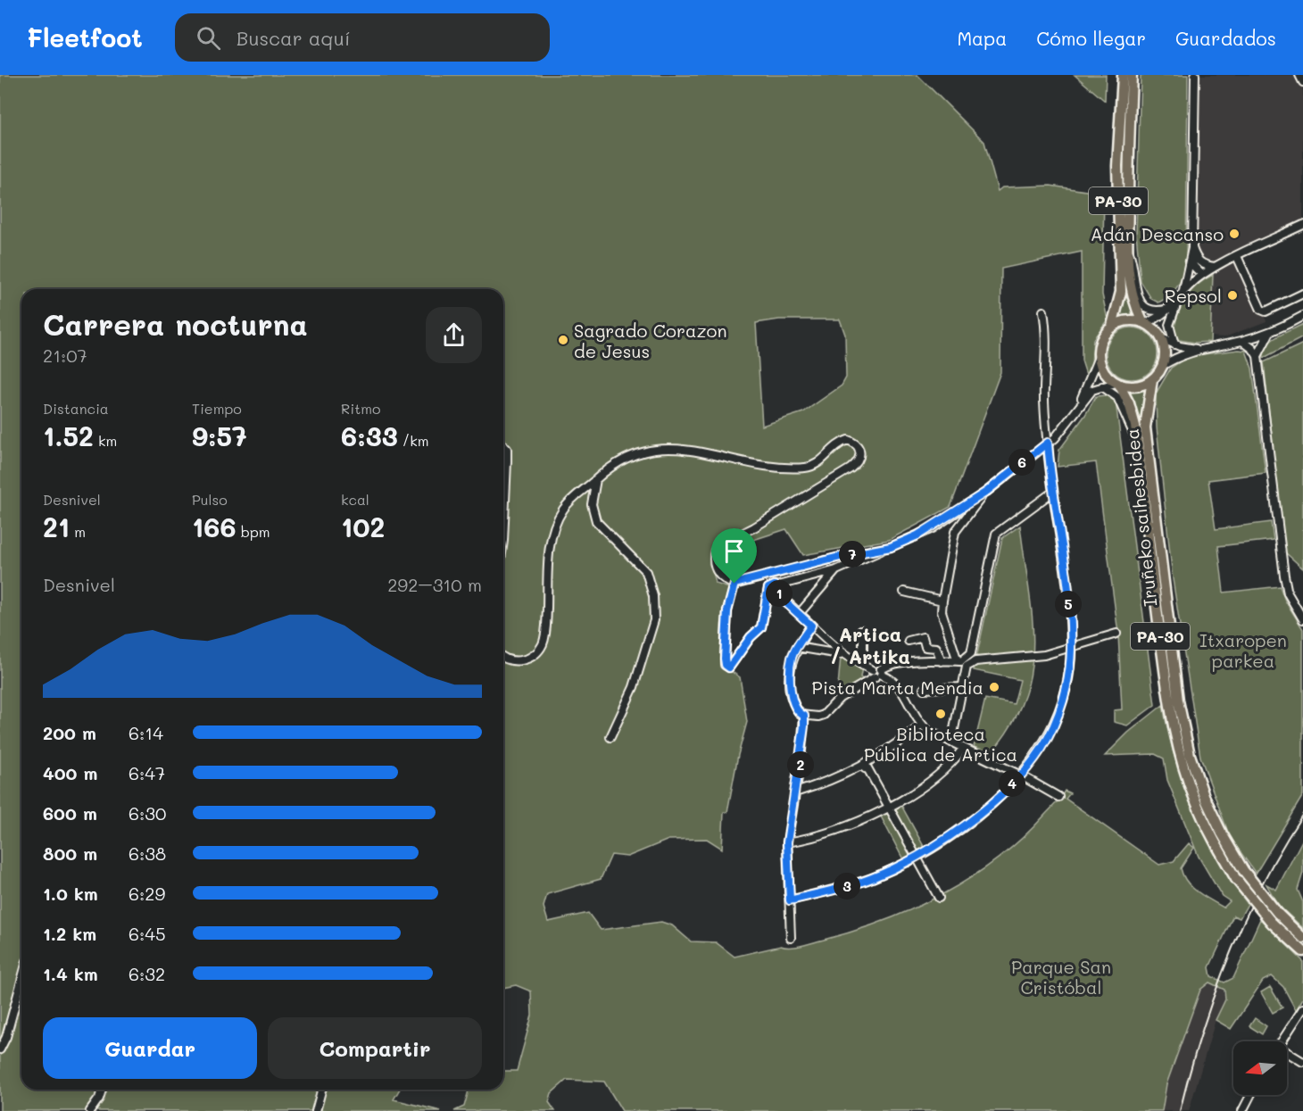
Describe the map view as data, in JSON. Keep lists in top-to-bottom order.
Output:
{
  "streets": {
    "highway": ["PA-30", "Iruñeko saihesbidea"]
  },
  "crossings": [
    ["PA-30", "Iruñeko saihesbidea"]
  ],
  "districts": ["Artica / Artika"],
  "parks": ["Itxaropen parkea", "Parque San Cristóbal"],
  "places": [
    "Adán Descanso",
    "Repsol",
    "Sagrado Corazon de Jesus",
    "Pista Marta Mendia",
    "Biblioteca Pública de Artica"
  ],
  "north": "left",
  "page": {
    "header": "Fleetfoot",
    "search": "Buscar aquí",
    "nav": ["Mapa", "Cómo llegar", "Guardados"],
    "heading": ["Carrera nocturna", "21:07"],
    "stats": [
      ["Distancia", "1.52 km"],
      ["Tiempo", "9:57"],
      ["Ritmo", "6:33 /km"],
      ["Desnivel", "21 m"],
      ["Pulso", "166 bpm"],
      ["kcal", "102"]
    ],
    "pins": [
      "6",
      "7",
      "1",
      "5",
      "2",
      "4",
      "3"
    ],
    "chart": ["Desnivel", "292–310 m"],
    "list": [
      {
        "name": "200 m",
        "note": "6:14"
      },
      {
        "name": "400 m",
        "note": "6:47"
      },
      {
        "name": "600 m",
        "note": "6:30"
      },
      {
        "name": "800 m",
        "note": "6:38"
      },
      {
        "name": "1.0 km",
        "note": "6:29"
      },
      {
        "name": "1.2 km",
        "note": "6:45"
      },
      {
        "name": "1.4 km",
        "note": "6:32"
      }
    ],
    "buttons": ["Guardar", "Compartir"]
  }
}
